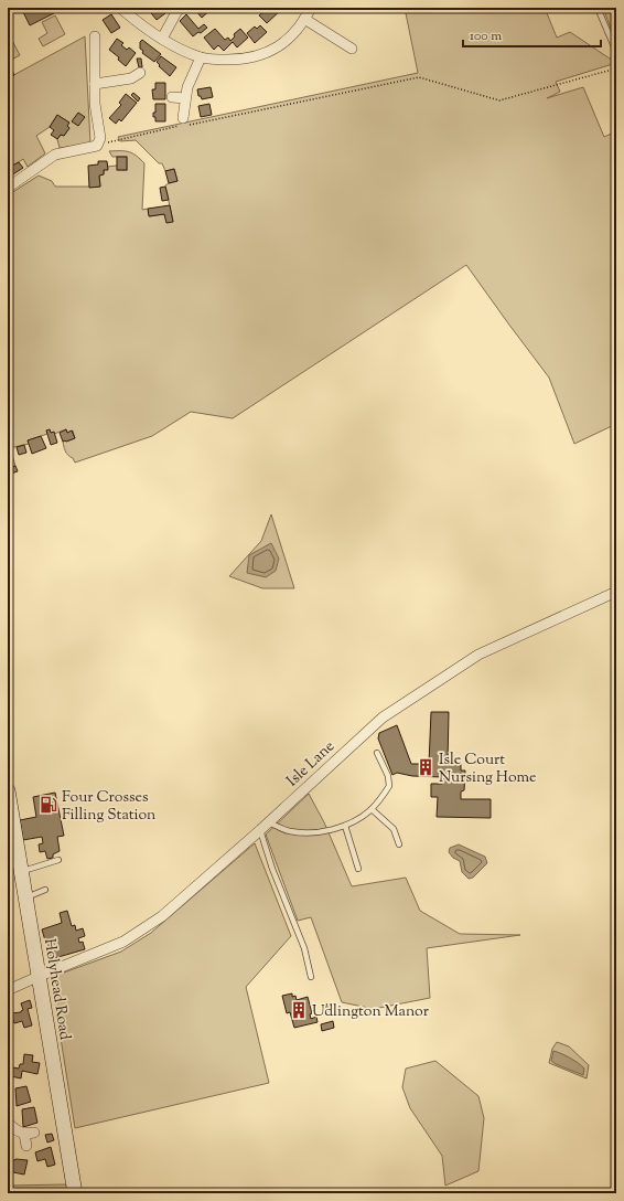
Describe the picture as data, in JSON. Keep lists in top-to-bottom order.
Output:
{
  "streets": {
    "main road": ["Holyhead Road"],
    "street": ["Isle Lane"]
  },
  "crossings": [
    ["Isle Lane", "Holyhead Road"]
  ],
  "places": {
    "building": ["Isle Court Nursing Home", "Udlington Manor"],
    "fuel station": ["Four Crosses Filling Station"]
  },
  "scale_bar": "100 m"
}
